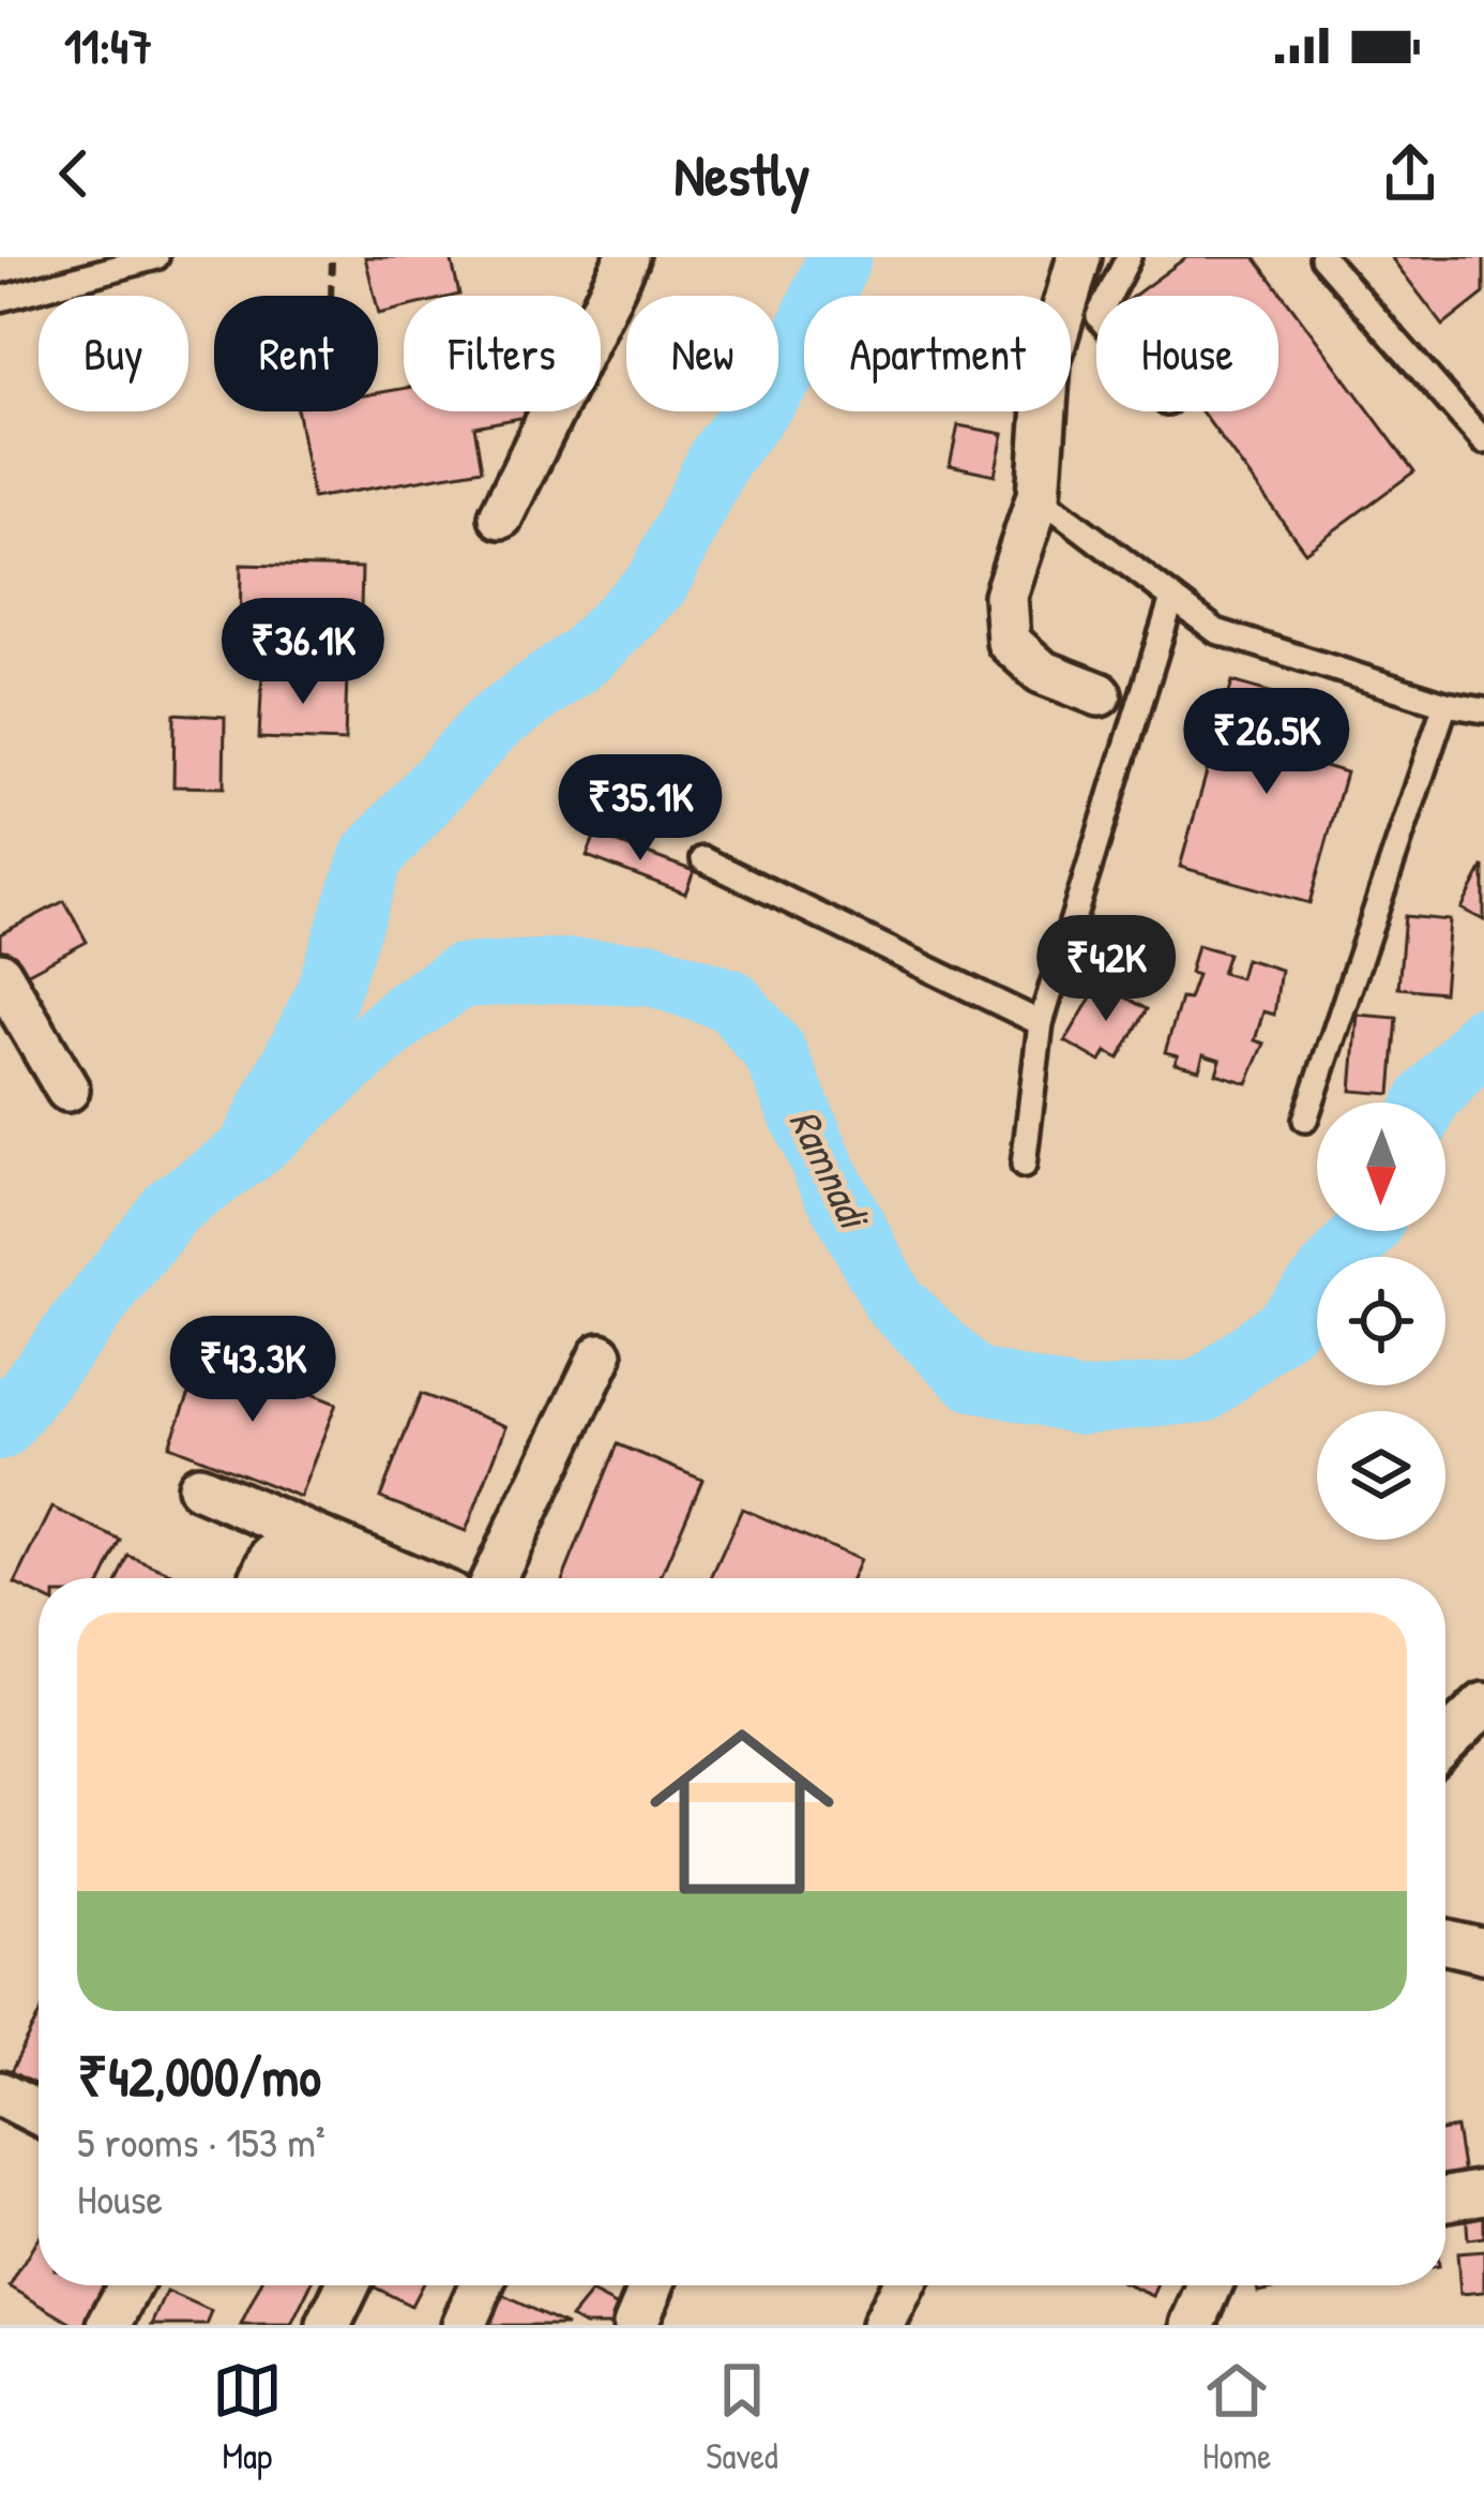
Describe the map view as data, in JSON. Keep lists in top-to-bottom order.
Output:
{
  "water": ["Ramnadi"],
  "north": "bottom",
  "page": {
    "status": "11:47",
    "header": "Nestly",
    "chip": [
      "Buy",
      "Rent",
      "Filters",
      "New",
      "Apartment",
      "House"
    ],
    "price": [
      "₹36.1K",
      "₹26.5K",
      "₹35.1K",
      "₹42K",
      "₹43.3K"
    ],
    "list": [
      {
        "name": "₹42,000/mo",
        "note": "5 rooms · 153 m² · House"
      }
    ],
    "tabs": ["Map", "Saved", "Home"]
  }
}
